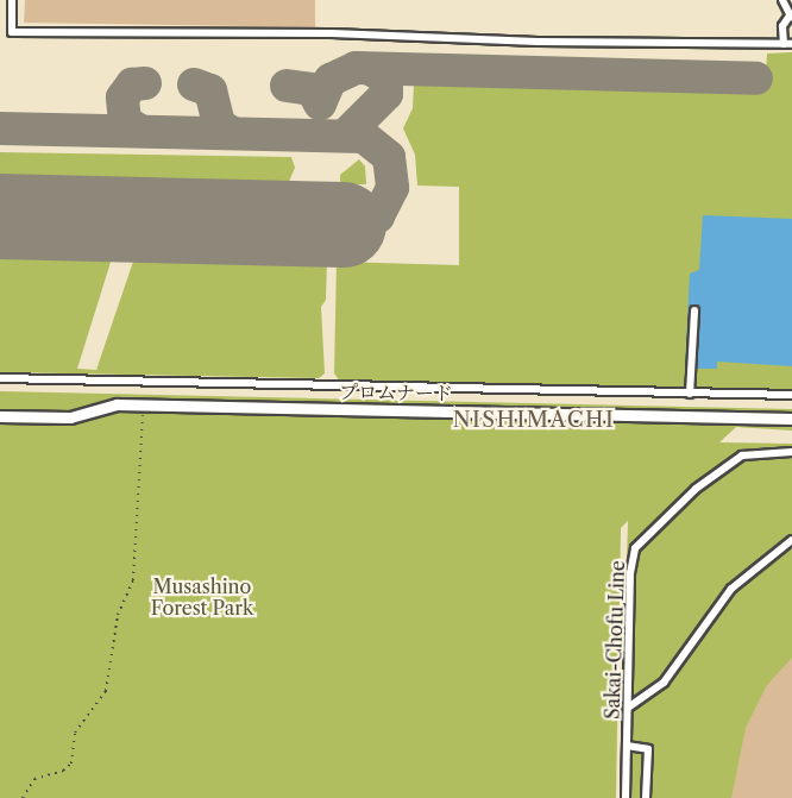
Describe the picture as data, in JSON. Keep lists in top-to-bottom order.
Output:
{
  "streets": {
    "street": ["プロムナード"],
    "lane": ["Sakai-Chofu Line"]
  },
  "districts": ["NISHIMACHI"],
  "parks": ["Musashino Forest Park"]
}
